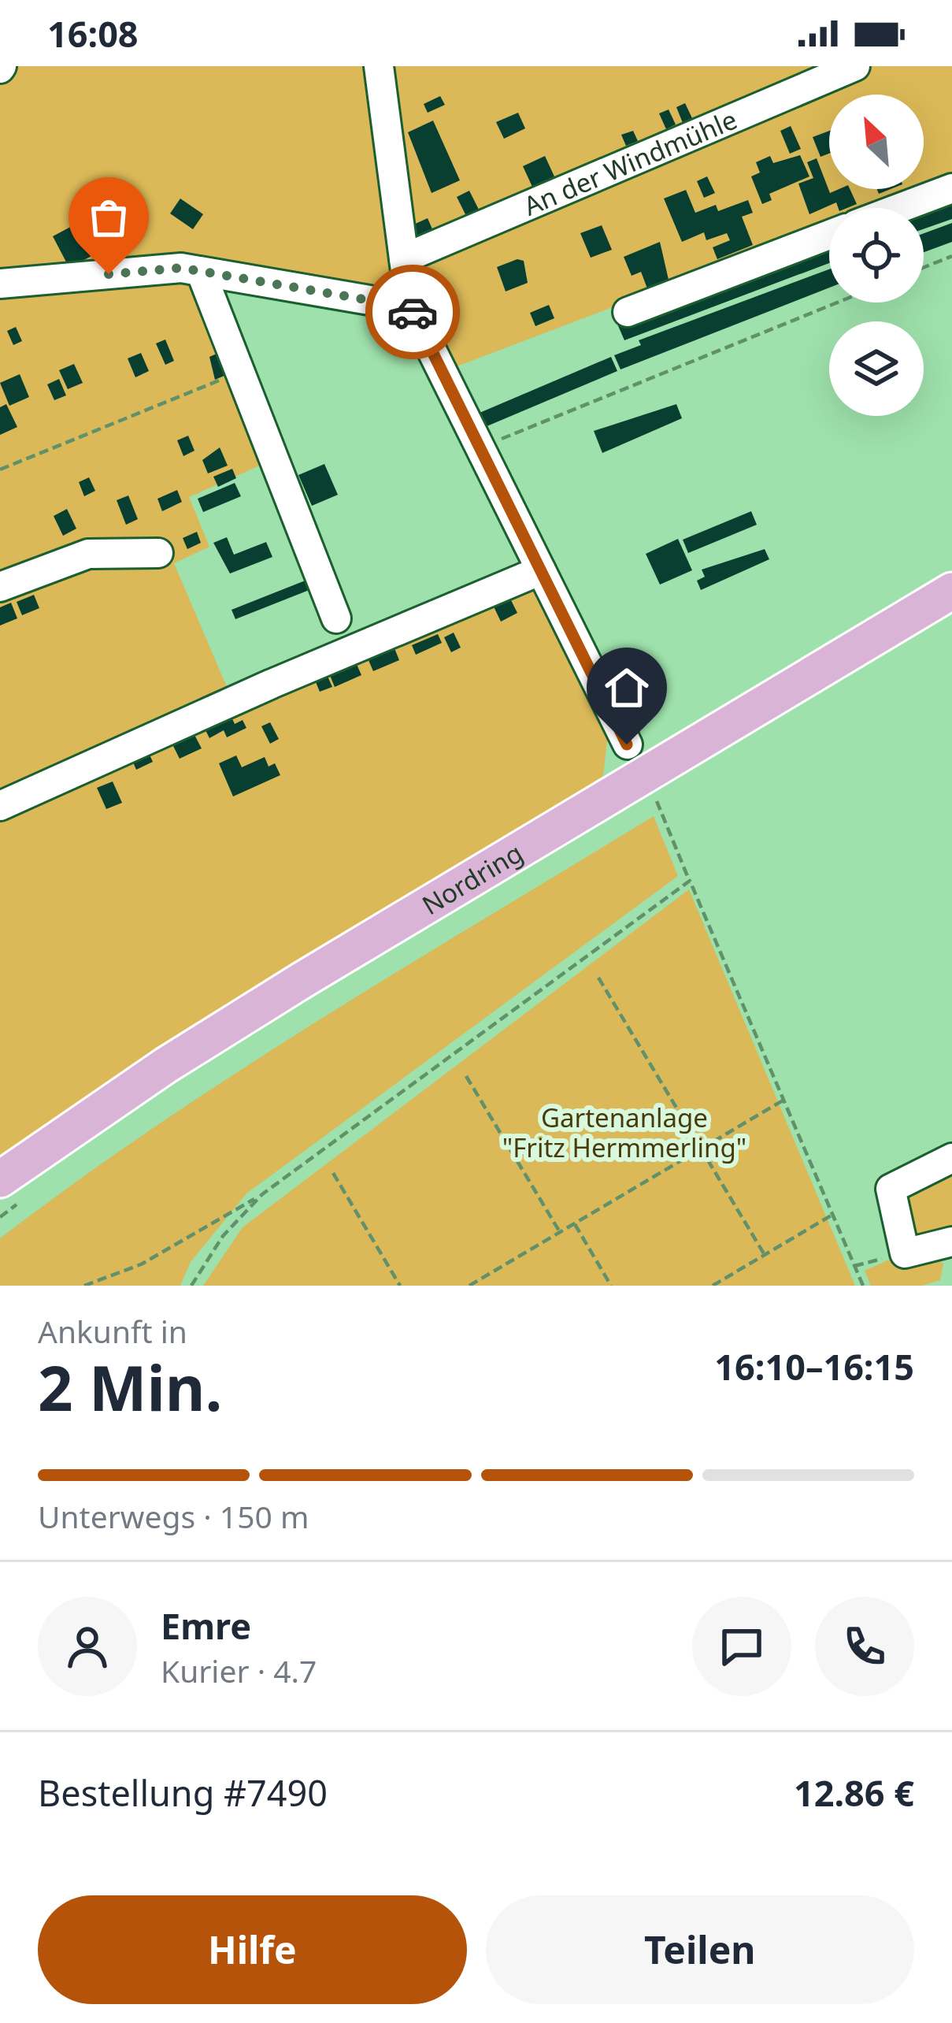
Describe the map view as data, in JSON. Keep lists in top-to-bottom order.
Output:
{
  "streets": {
    "main road": ["Nordring"],
    "lane": ["An der Windmühle"]
  },
  "parks": ["Gartenanlage \"Fritz Hermmerling\""],
  "north": "top left",
  "page": {
    "status": "16:08",
    "heading": ["2 Min.", "Ankunft in", "16:10–16:15"],
    "panel": [
      "Emre",
      "Kurier · 4.7",
      "Bestellung #7490",
      "12.86 €"
    ],
    "bar": "Unterwegs · 150 m",
    "buttons": ["Hilfe", "Teilen"]
  }
}
